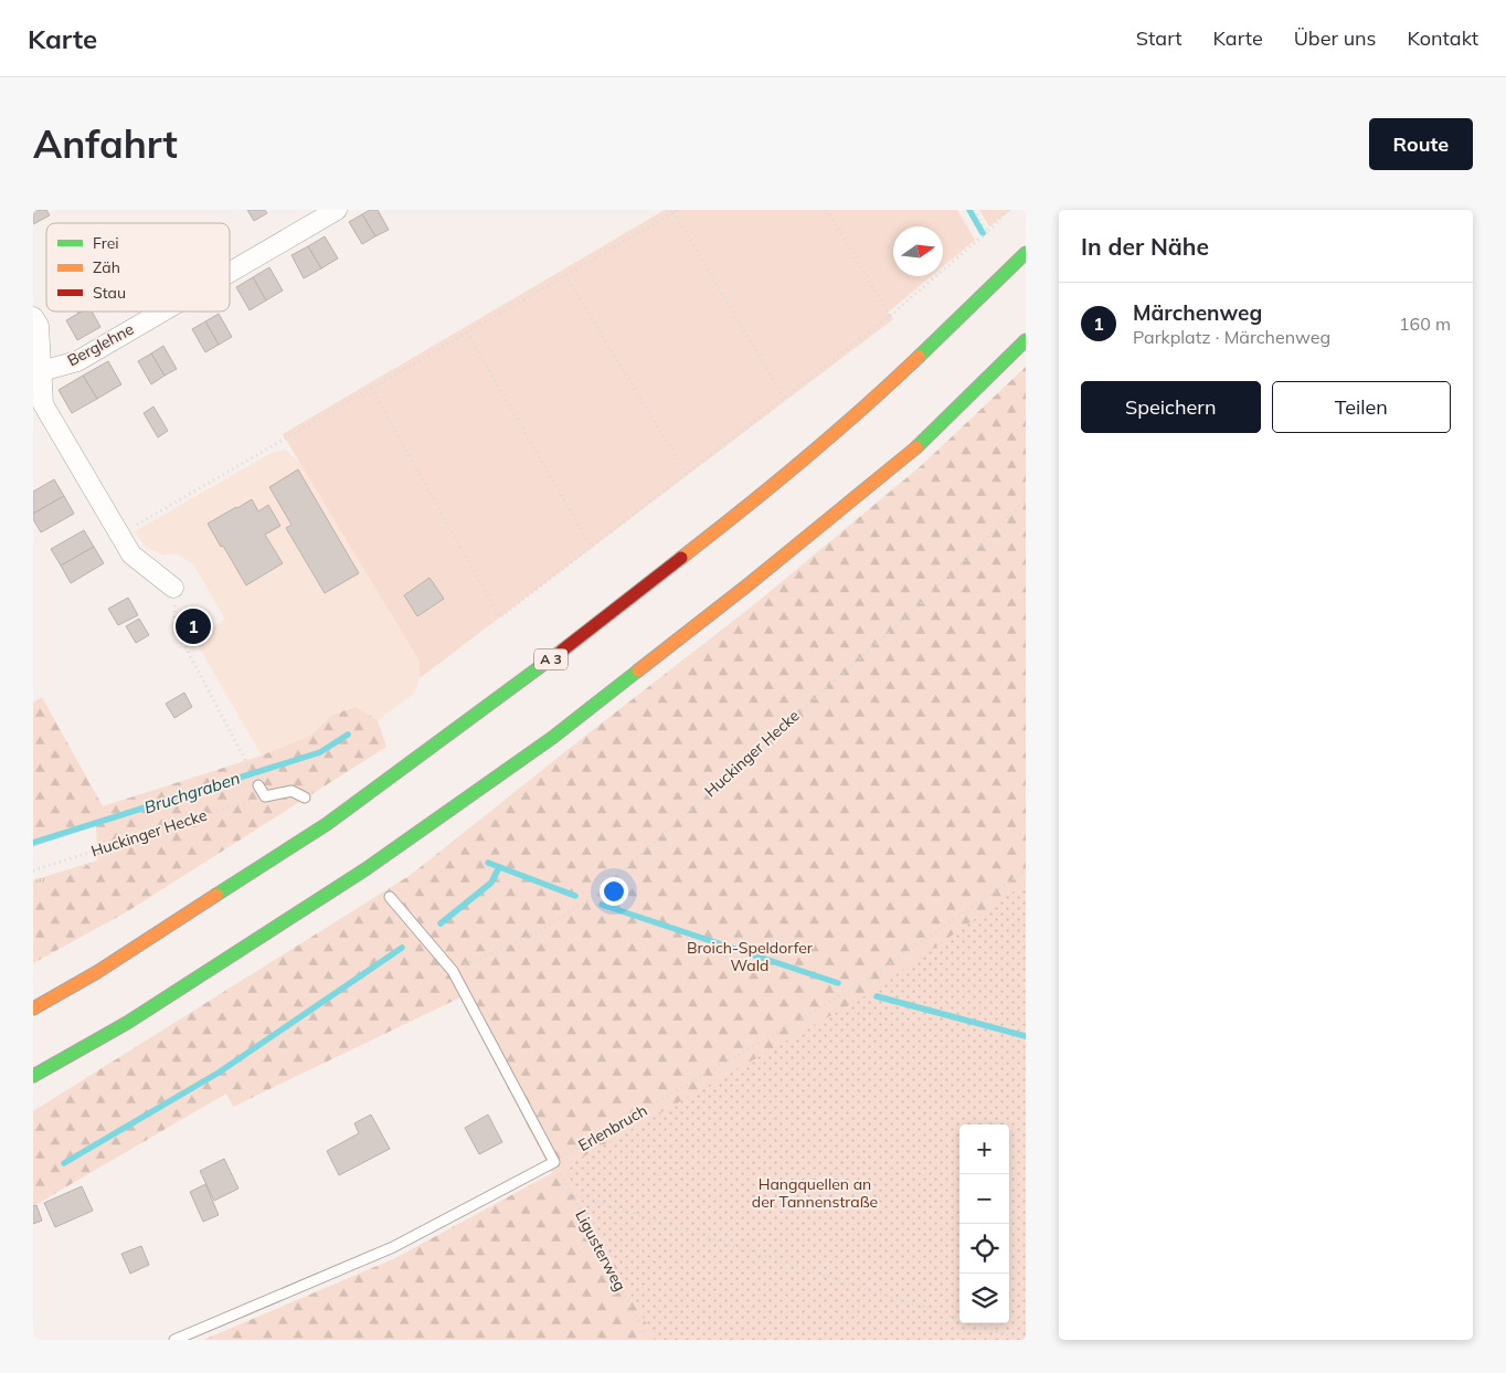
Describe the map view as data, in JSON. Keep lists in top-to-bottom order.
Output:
{
  "streets": {
    "highway": ["A 3"],
    "street": ["Berglehne"],
    "path": ["Huckinger Hecke", "Erlenbruch", "Ligusterweg"]
  },
  "crossings": [
    ["Erlenbruch", "Ligusterweg"]
  ],
  "water": ["Bruchgraben"],
  "parks": ["Broich-Speldorfer Wald", "Hangquellen an der Tannenstraße"],
  "legend": ["Frei", "Zäh", "Stau"],
  "north": "right",
  "page": {
    "header": "Karte",
    "nav": [
      "Start",
      "Karte",
      "Über uns",
      "Kontakt"
    ],
    "buttons": [
      "Route",
      ["Speichern", "Teilen"]
    ],
    "title": "Anfahrt",
    "heading": "In der Nähe",
    "list": [
      {
        "mark": "1",
        "name": "Märchenweg",
        "note": "Parkplatz · Märchenweg",
        "value": "160 m"
      }
    ],
    "pins": "1",
    "map_buttons": ["+", "−"]
  }
}
